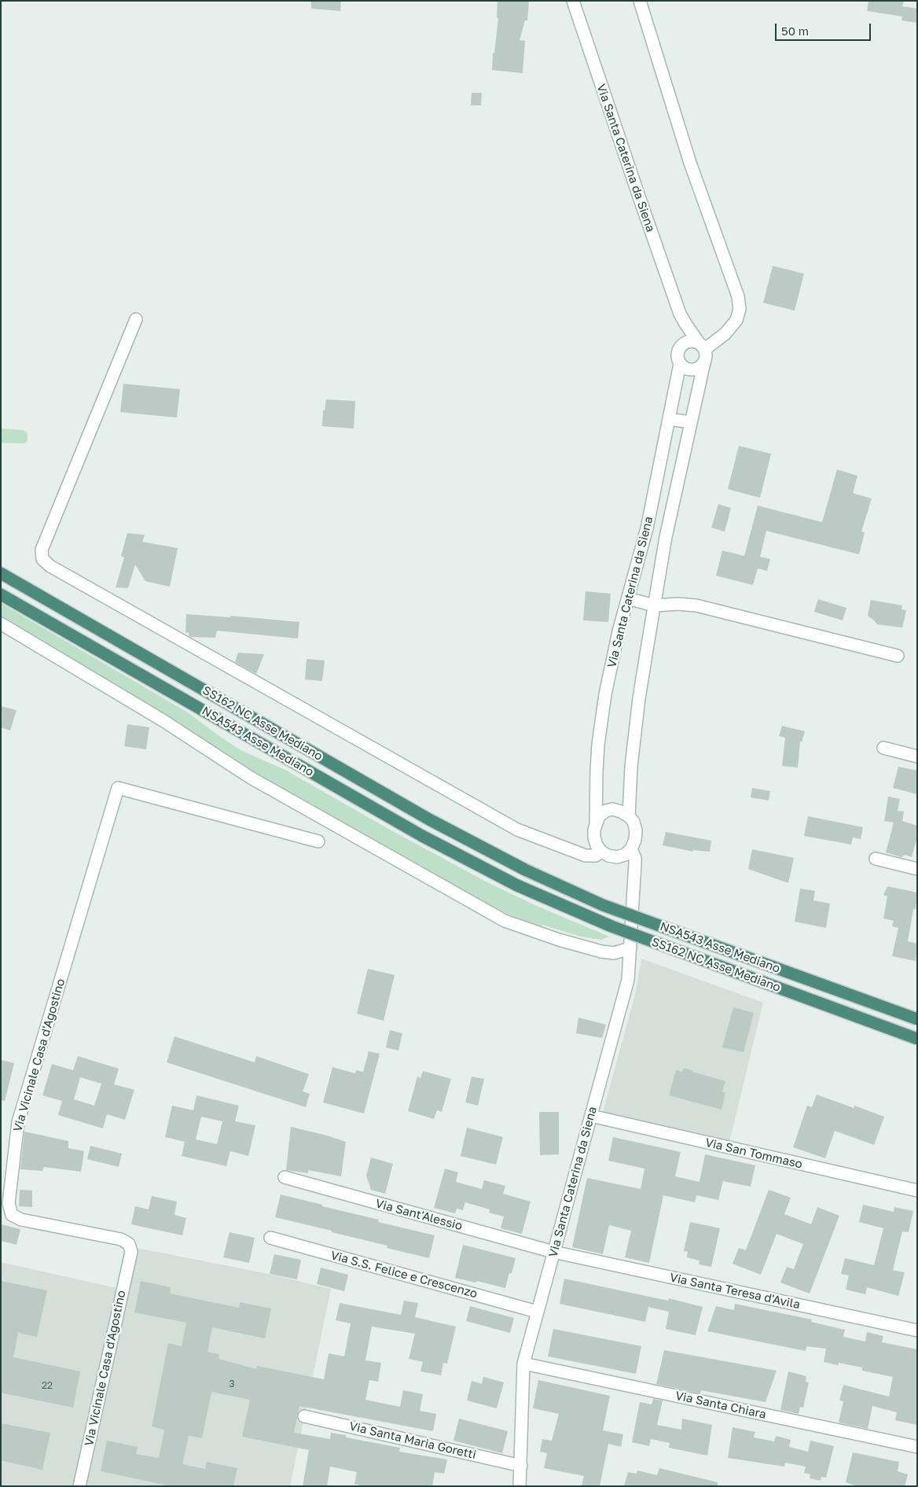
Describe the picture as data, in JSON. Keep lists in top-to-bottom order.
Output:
{
  "streets": {
    "highway": ["SS162 NC Asse Mediano", "NSA543 Asse Mediano"],
    "street": [
      "Via Santa Caterina da Siena",
      "Via Vicinale Casa d'Agostino",
      "Via San Tommaso",
      "Via Sant'Alessio",
      "Via S.S. Felice e Crescenzo",
      "Via Santa Teresa d'Avila",
      "Via Santa Chiara",
      "Via Santa Maria Goretti"
    ]
  },
  "crossings": [
    ["Via Santa Caterina da Siena", "Via San Tommaso"],
    ["Via Santa Caterina da Siena", "Via Sant'Alessio"],
    ["Via Santa Caterina da Siena", "Via S.S. Felice e Crescenzo"],
    ["Via Santa Caterina da Siena", "Via Santa Teresa d'Avila"],
    ["Via Santa Caterina da Siena", "Via Santa Chiara"],
    ["Via Santa Caterina da Siena", "Via Santa Maria Goretti"],
    ["SS162 NC Asse Mediano", "NSA543 Asse Mediano"],
    ["Via Sant'Alessio", "Via Santa Teresa d'Avila"]
  ],
  "house_numbers": ["3", "22"],
  "scale_bar": "50 m"
}
